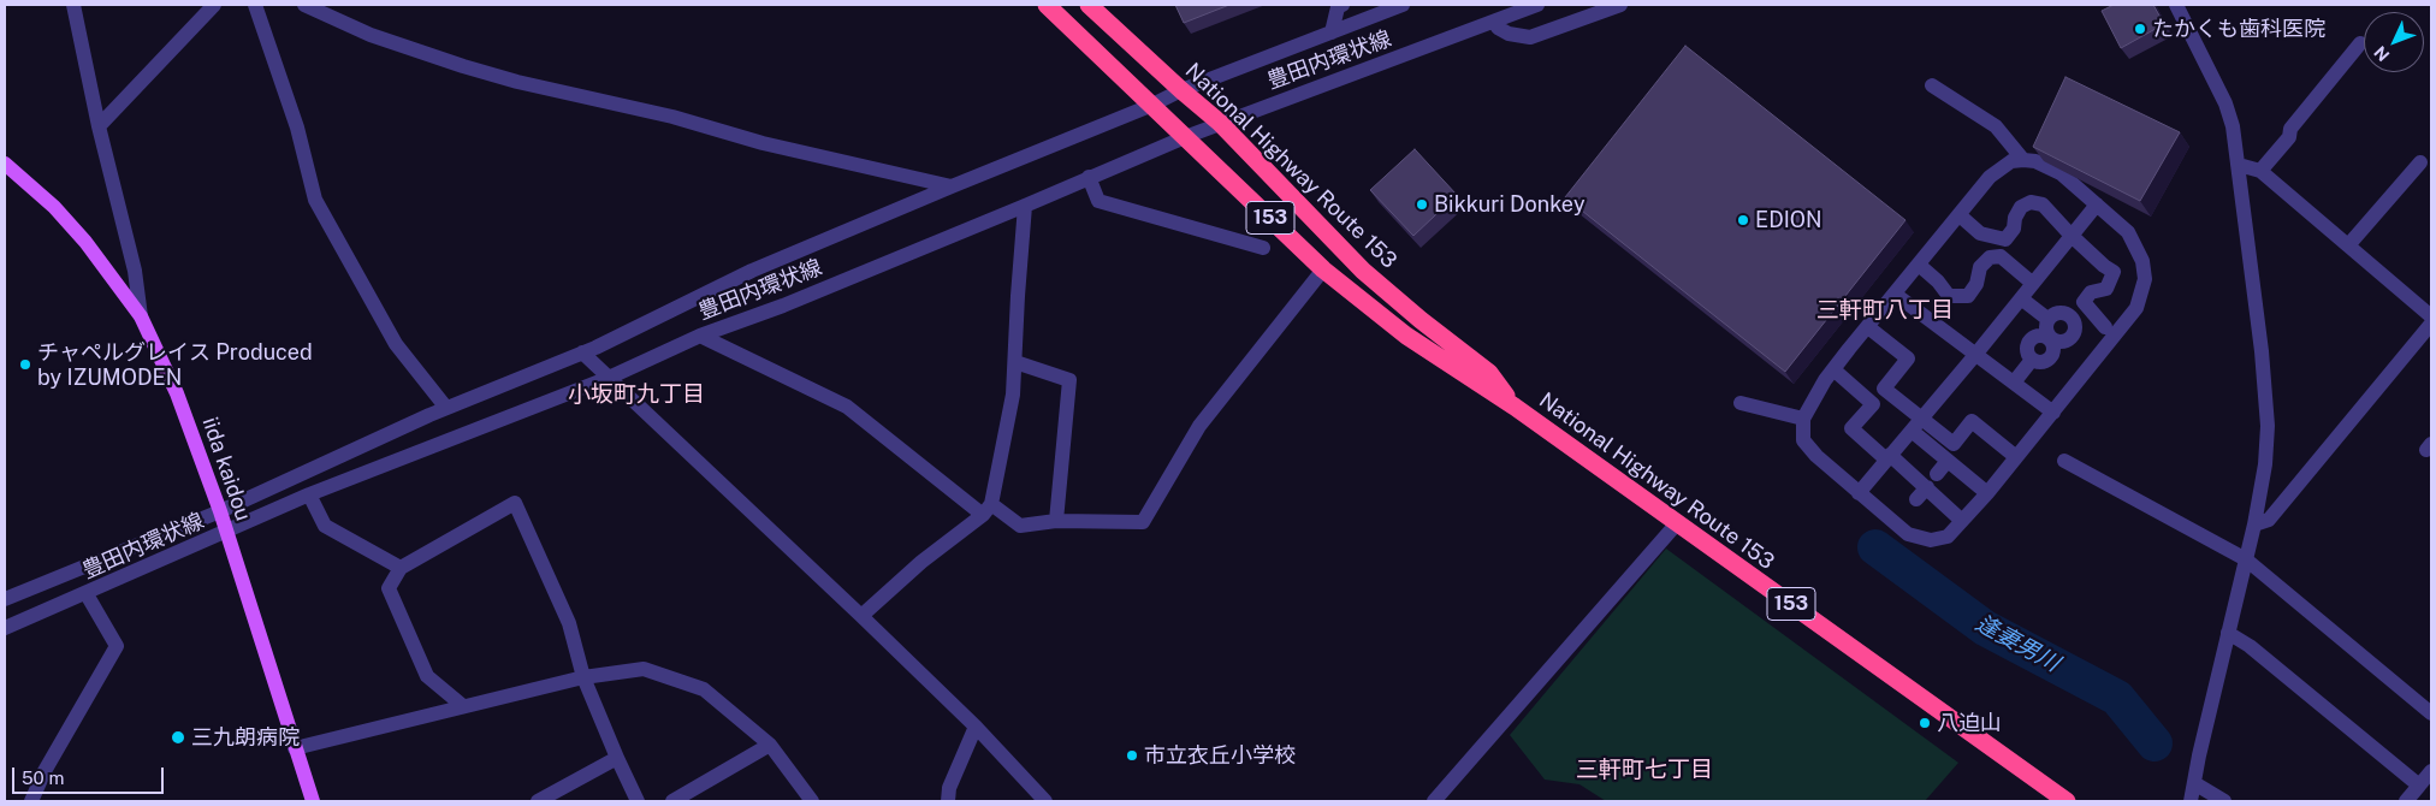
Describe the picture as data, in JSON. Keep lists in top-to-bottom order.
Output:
{
  "streets": {
    "highway": ["National Highway Route 153", "153"],
    "main road": ["iida kaidou"],
    "street": ["豊田内環状線"]
  },
  "crossings": [
    ["豊田内環状線", "National Highway Route 153"],
    ["豊田内環状線", "iida kaidou"]
  ],
  "districts": ["三軒町八丁目", "小坂町九丁目", "三軒町七丁目"],
  "water": ["逢妻男川"],
  "places": [
    "たかくも歯科医院",
    "Bikkuri Donkey",
    "EDION",
    "チャペルグレイス Produced by IZUMODEN",
    "八迫山",
    "三九朗病院",
    "市立衣丘小学校"
  ],
  "scale_bar": "50 m",
  "north": "bottom left"
}
